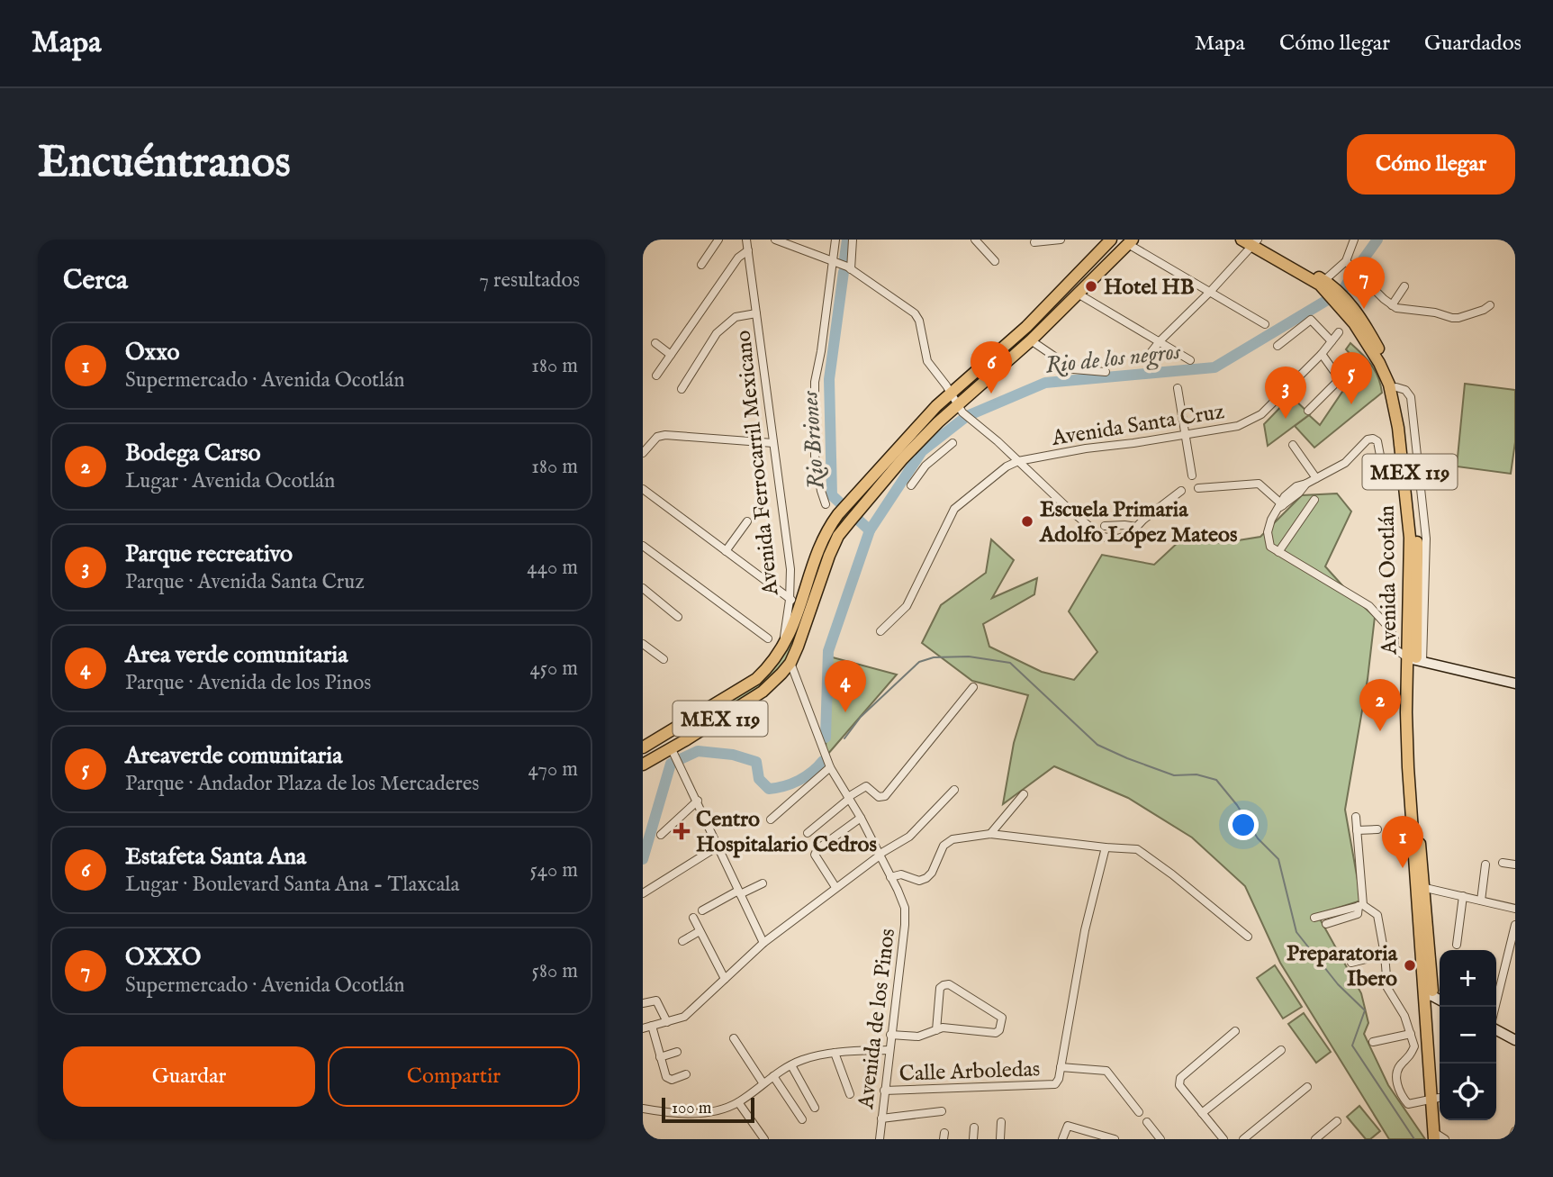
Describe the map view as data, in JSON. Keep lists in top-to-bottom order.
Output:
{
  "streets": {
    "main road": ["MEX 119", "Avenida Ocotlán"],
    "street": [
      "Avenida Santa Cruz",
      "Avenida Ferrocarril Mexicano",
      "Avenida de los Pinos",
      "Calle Arboledas"
    ]
  },
  "crossings": [
    ["Avenida Ferrocarril Mexicano", "MEX 119"],
    ["MEX 119", "Avenida de los Pinos"],
    ["Avenida de los Pinos", "Calle Arboledas"]
  ],
  "water": ["Rio de los negros", "Rio Briones"],
  "places": {
    "other": ["Hotel HB", "Escuela Primaria Adolfo López Mateos", "Preparatoria Ibero"],
    "health": ["Centro Hospitalario Cedros"]
  },
  "scale_bar": "100 m",
  "page": {
    "header": "Mapa",
    "nav": ["Mapa", "Cómo llegar", "Guardados"],
    "buttons": [
      "Cómo llegar",
      ["Guardar", "Compartir"]
    ],
    "title": "Encuéntranos",
    "heading": ["Cerca", "7 resultados"],
    "pins": [
      "7",
      "6",
      "5",
      "3",
      "4",
      "2",
      "1"
    ],
    "list": [
      {
        "mark": "1",
        "name": "Oxxo",
        "note": "Supermercado · Avenida Ocotlán",
        "value": "180 m"
      },
      {
        "mark": "2",
        "name": "Bodega Carso",
        "note": "Lugar · Avenida Ocotlán",
        "value": "180 m"
      },
      {
        "mark": "3",
        "name": "Parque recreativo",
        "note": "Parque · Avenida Santa Cruz",
        "value": "440 m"
      },
      {
        "mark": "4",
        "name": "Area verde comunitaria",
        "note": "Parque · Avenida de los Pinos",
        "value": "450 m"
      },
      {
        "mark": "5",
        "name": "Areaverde comunitaria",
        "note": "Parque · Andador Plaza de los Mercaderes",
        "value": "470 m"
      },
      {
        "mark": "6",
        "name": "Estafeta Santa Ana",
        "note": "Lugar · Boulevard Santa Ana - Tlaxcala",
        "value": "540 m"
      },
      {
        "mark": "7",
        "name": "OXXO",
        "note": "Supermercado · Avenida Ocotlán",
        "value": "580 m"
      }
    ],
    "map_buttons": ["+", "−"],
    "scale": "100 m"
  }
}
